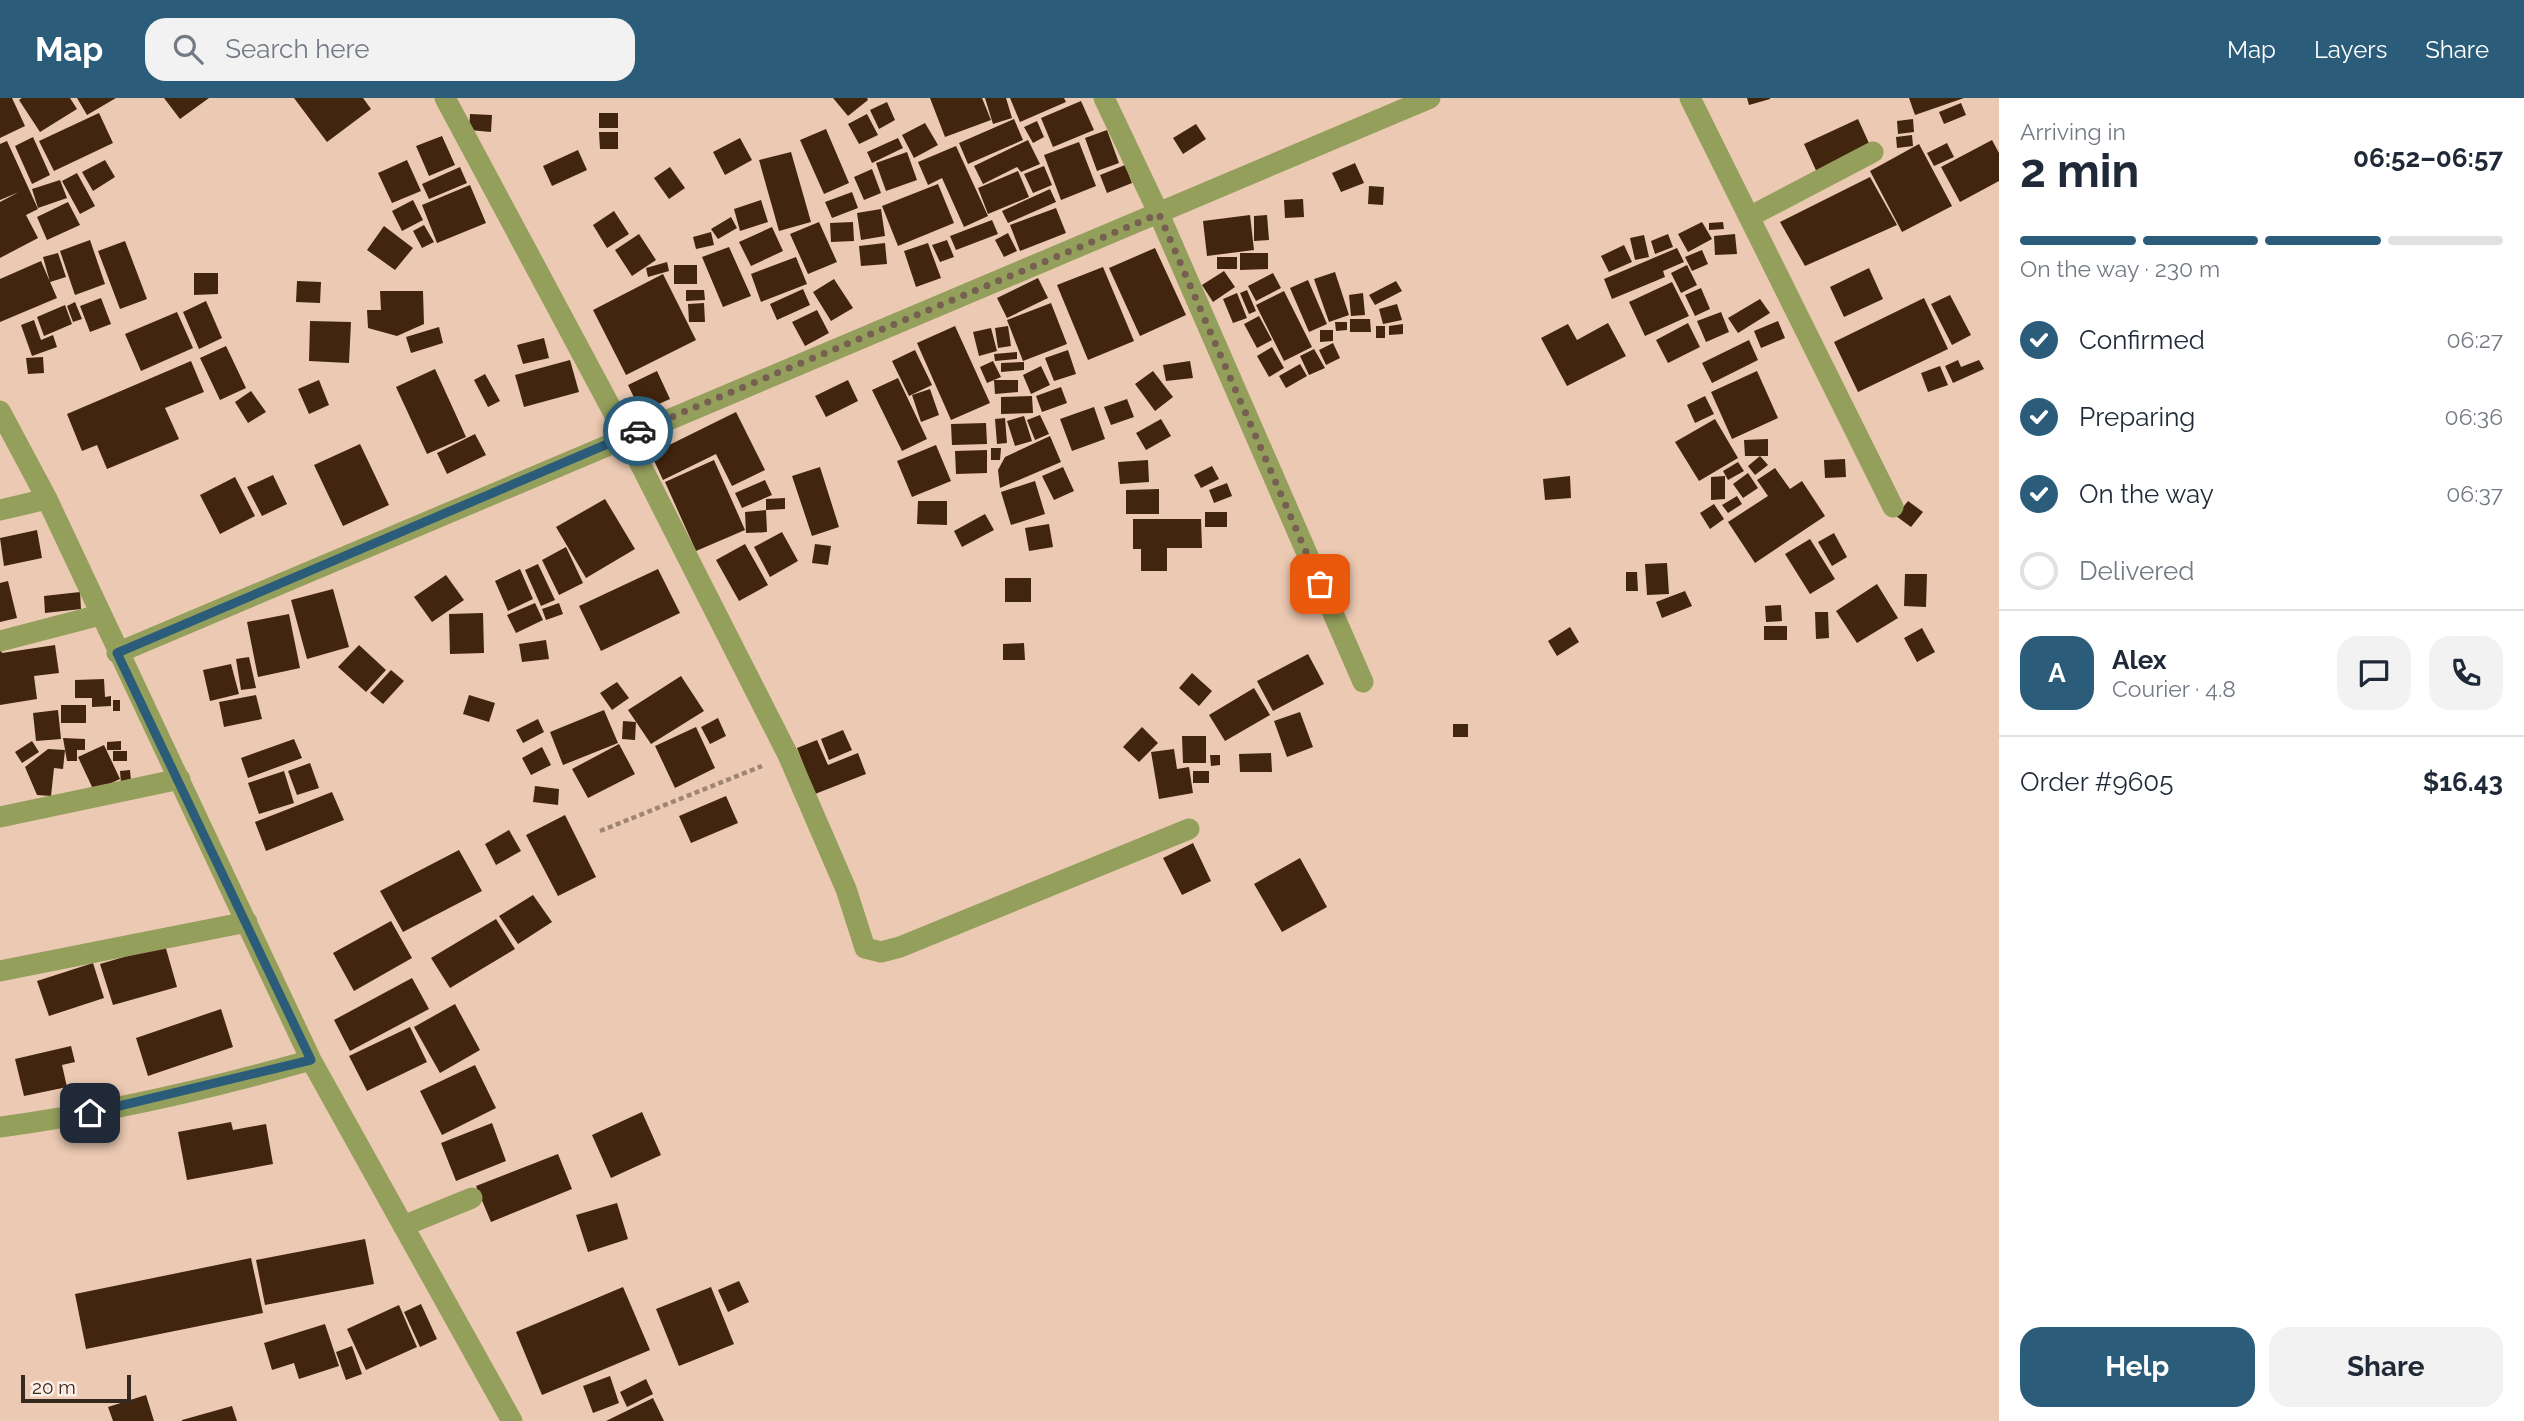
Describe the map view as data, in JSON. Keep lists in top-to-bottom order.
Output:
{
  "scale_bar": "20 m",
  "page": {
    "header": "Map",
    "search": "Search here",
    "nav": ["Map", "Layers", "Share"],
    "heading": ["2 min", "Arriving in", "06:52–06:57"],
    "panel": [
      "Alex",
      "Courier · 4.8",
      "Order #9605",
      "$16.43"
    ],
    "bar": "On the way · 230 m",
    "list": [
      ["Confirmed", "06:27"],
      ["Preparing", "06:36"],
      ["On the way", "06:37"],
      "Delivered"
    ],
    "round": "A",
    "buttons": ["Help", "Share"],
    "scale": "20 m"
  }
}
